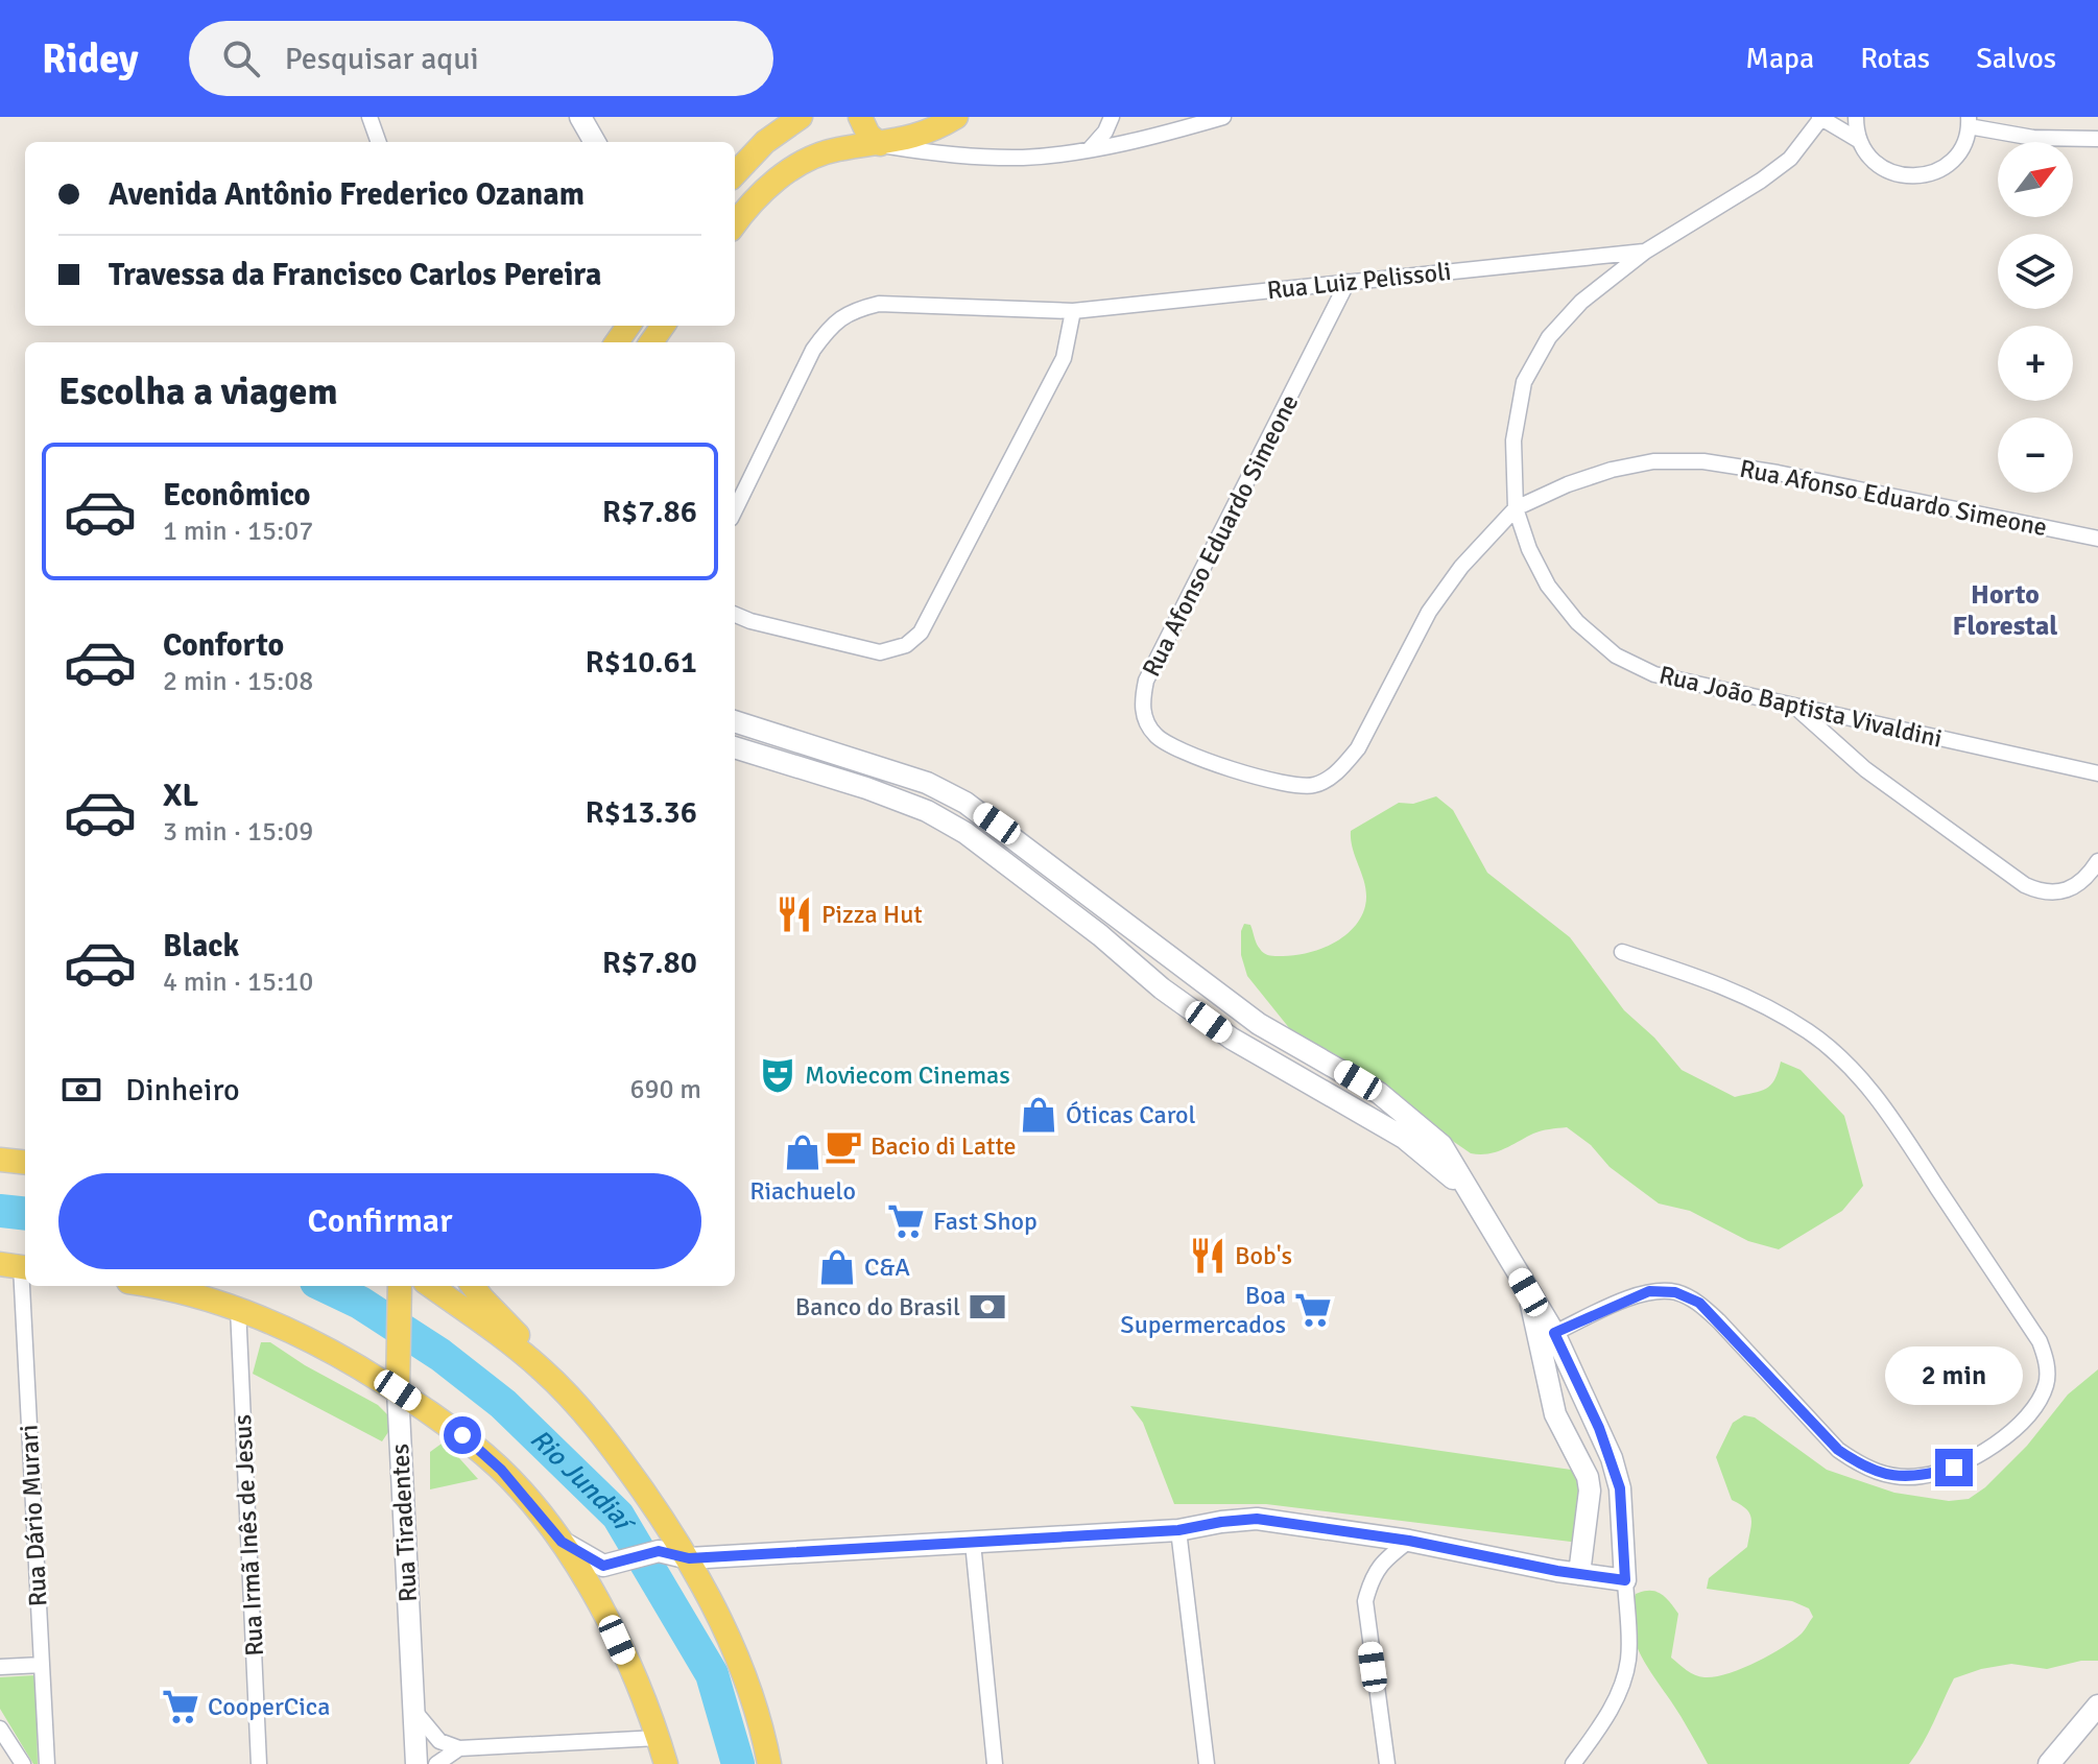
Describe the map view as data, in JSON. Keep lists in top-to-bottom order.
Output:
{
  "streets": {
    "main road": ["Rua Tiradentes"],
    "street": [
      "Rua Luiz Pelissoli",
      "Rua Afonso Eduardo Simeone",
      "Rua João Baptista Vivaldini",
      "Rua Dário Murari",
      "Rua Irmã Inês de Jesus"
    ]
  },
  "crossings": [
    ["Rua Luiz Pelissoli", "Rua Afonso Eduardo Simeone"],
    ["Rua Luiz Pelissoli", "Rua João Baptista Vivaldini"],
    ["Rua Afonso Eduardo Simeone", "Rua João Baptista Vivaldini"]
  ],
  "districts": ["Horto Florestal"],
  "water": ["Rio Jundiaí"],
  "places": {
    "restaurant": ["Pizza Hut", "Bob's"],
    "theatre": ["Moviecom Cinemas"],
    "shop": ["Óticas Carol", "Riachuelo", "C&A"],
    "cafe": ["Bacio di Latte"],
    "supermarket": ["Fast Shop", "Boa Supermercados", "CooperCica"],
    "bank": ["Banco do Brasil"]
  },
  "north": "top right",
  "page": {
    "header": "Ridey",
    "search": "Pesquisar aqui",
    "nav": ["Mapa", "Rotas", "Salvos"],
    "map_buttons": ["+", "−"],
    "banner": ["Avenida Antônio Frederico Ozanam", "Travessa da Francisco Carlos Pereira"],
    "heading": "Escolha a viagem",
    "list": [
      {
        "name": "Econômico",
        "note": "1 min · 15:07",
        "value": "R$7.86"
      },
      {
        "name": "Conforto",
        "note": "2 min · 15:08",
        "value": "R$10.61"
      },
      {
        "name": "XL",
        "note": "3 min · 15:09",
        "value": "R$13.36"
      },
      {
        "name": "Black",
        "note": "4 min · 15:10",
        "value": "R$7.80"
      }
    ],
    "pay": ["Dinheiro", "690 m"],
    "buttons": "Confirmar",
    "bubble": "2 min"
  }
}
